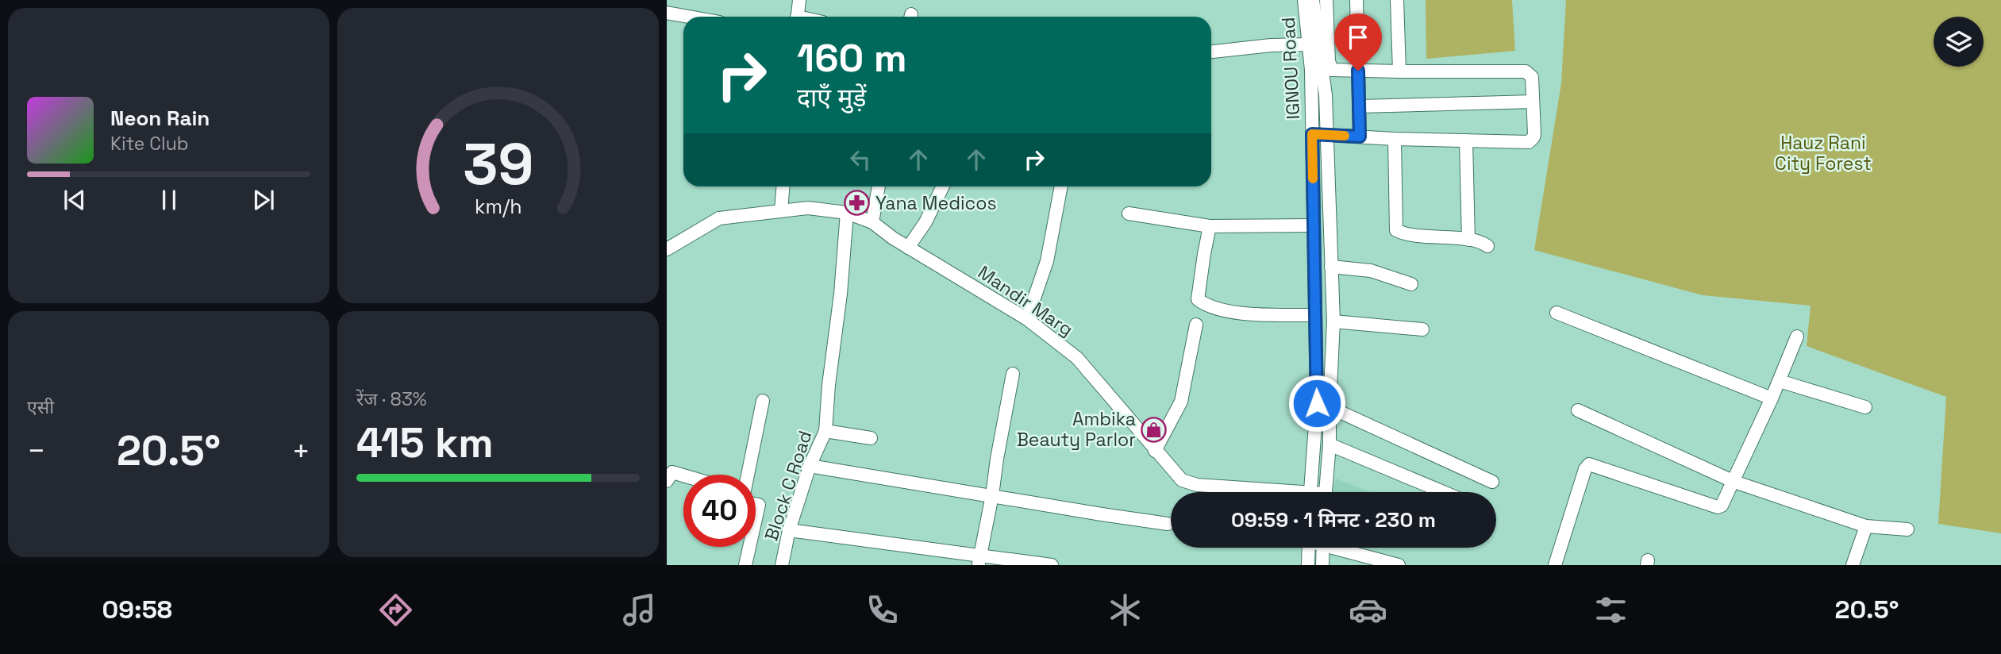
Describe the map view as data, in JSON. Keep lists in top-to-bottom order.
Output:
{
  "streets": {
    "street": ["IGNOU Road", "Mandir Marg", "Block C Road"]
  },
  "crossings": [
    ["Mandir Marg", "Block C Road"]
  ],
  "parks": ["Hauz Rani City Forest"],
  "places": {
    "pharmacy": ["Yana Medicos"],
    "shop": ["Ambika Beauty Parlor"]
  },
  "page": {
    "turn": ["160 m", "दाएँ मुड़ें"],
    "song": ["Neon Rain", "Kite Club"],
    "tile": [
      "एसी",
      ["रेंज · 83%", "415 km"]
    ],
    "heat": ["−", "20.5°", "+"],
    "limit": "40",
    "trip": "09:59 · 1 मिनट · 230 m",
    "tabs": ["09:58", "20.5°"],
    "gauge": ["39", "km/h"]
  }
}
